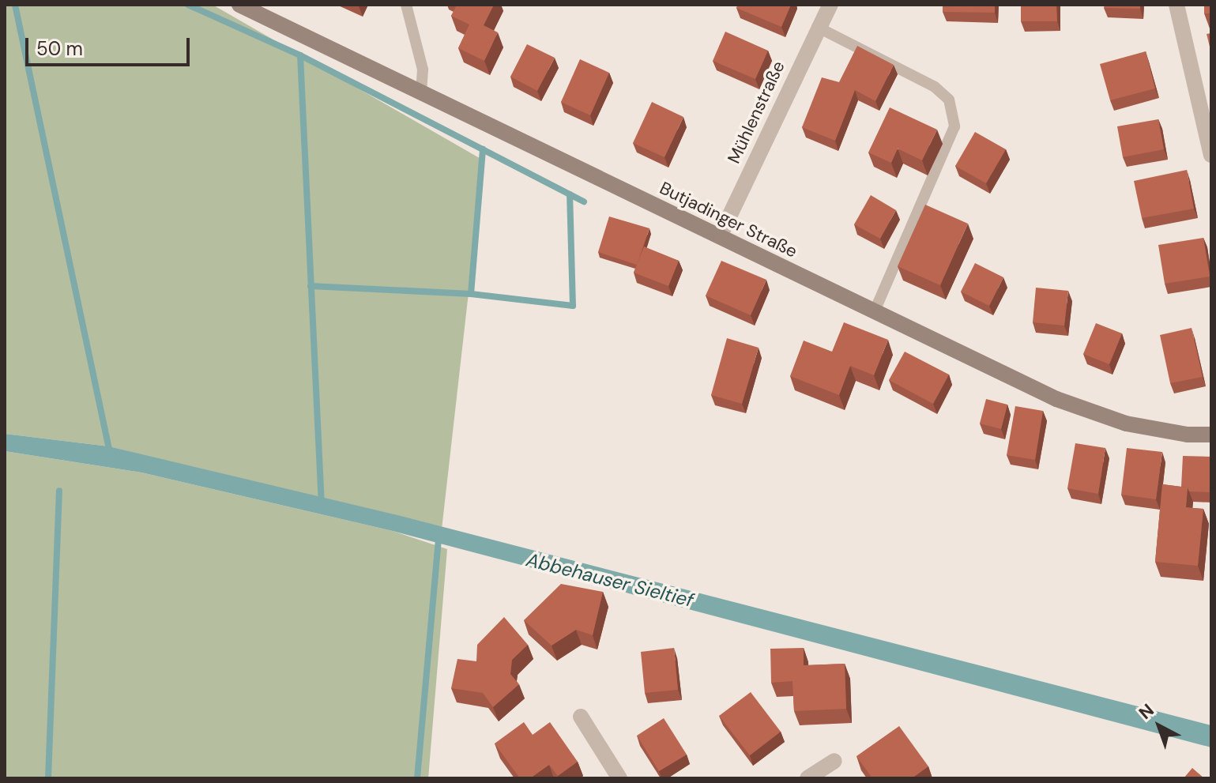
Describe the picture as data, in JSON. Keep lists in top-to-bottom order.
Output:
{
  "streets": {
    "main road": ["Butjadinger Straße"],
    "street": ["Mühlenstraße"]
  },
  "crossings": [
    ["Mühlenstraße", "Butjadinger Straße"]
  ],
  "water": ["Abbehauser Sieltief"],
  "scale_bar": "50 m",
  "north": "top left"
}
